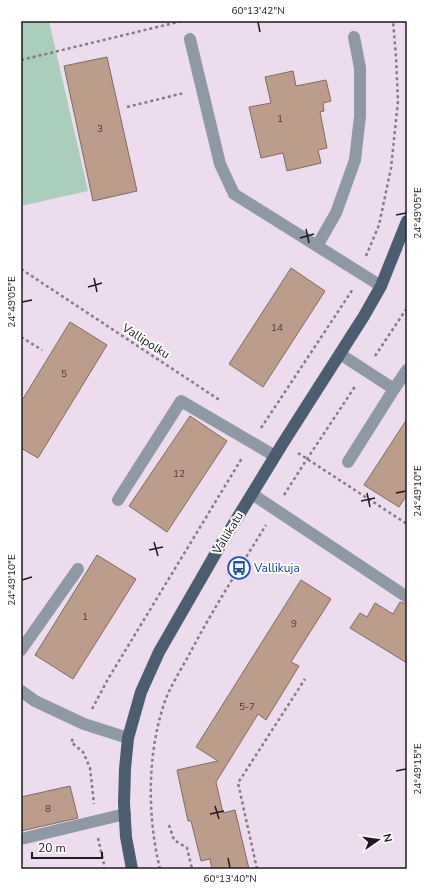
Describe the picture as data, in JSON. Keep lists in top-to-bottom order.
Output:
{
  "streets": {
    "main road": ["Vallikatu"],
    "path": ["Vallipolku"]
  },
  "places": {
    "bus stop": ["Vallikuja"]
  },
  "house_numbers": [
    "1",
    "3",
    "14",
    "5",
    "12",
    "1",
    "9",
    "5-7",
    "8"
  ],
  "scale_bar": "20 m",
  "north": "right",
  "coordinates": [
    "60°13'42\"N",
    "24°49'05\"E",
    "24°49'10\"E",
    "24°49'15\"E",
    "60°13'40\"N"
  ]
}
